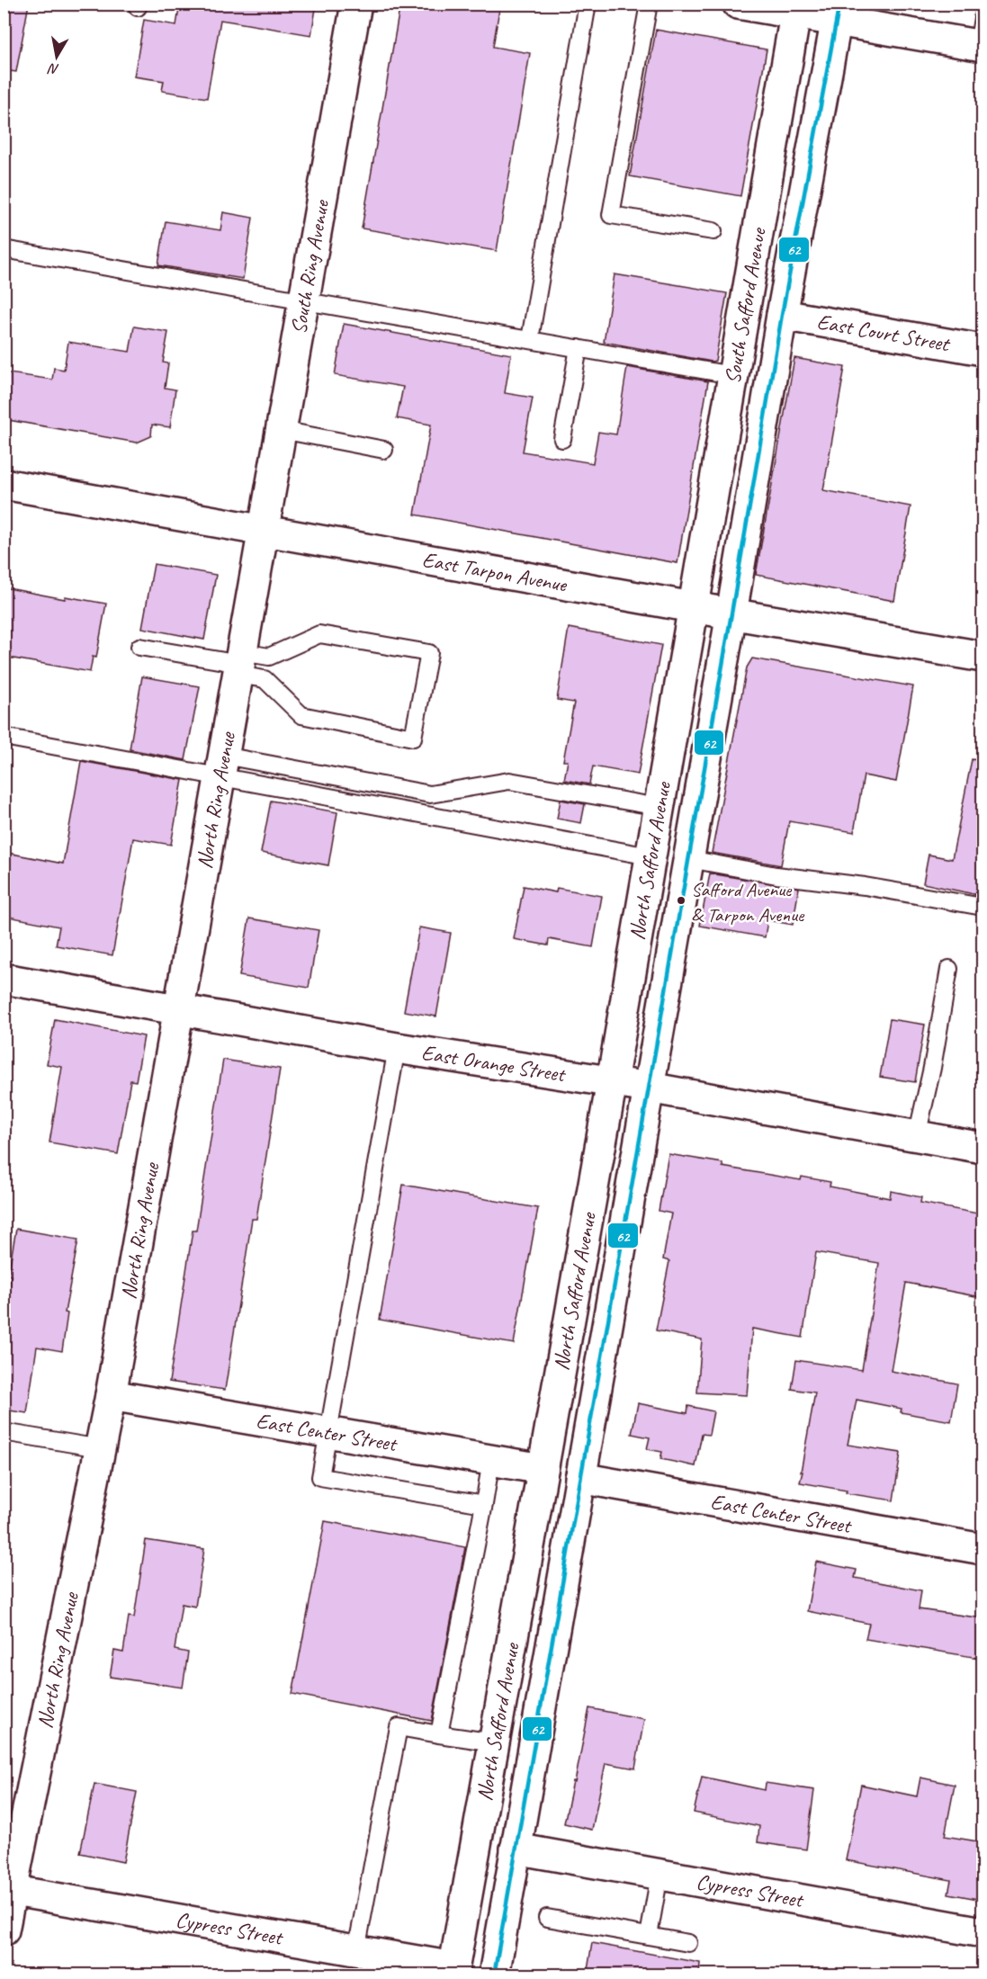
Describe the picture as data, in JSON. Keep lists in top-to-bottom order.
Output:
{
  "streets": {
    "street": [
      "South Ring Avenue",
      "South Safford Avenue",
      "East Court Street",
      "East Tarpon Avenue",
      "North Ring Avenue",
      "North Safford Avenue",
      "East Orange Street",
      "East Center Street",
      "Cypress Street"
    ]
  },
  "crossings": [
    ["South Ring Avenue", "East Tarpon Avenue"],
    ["South Ring Avenue", "North Ring Avenue"],
    ["South Safford Avenue", "East Court Street"],
    ["South Safford Avenue", "East Tarpon Avenue"],
    ["South Safford Avenue", "North Safford Avenue"],
    ["East Tarpon Avenue", "North Ring Avenue"],
    ["East Tarpon Avenue", "North Safford Avenue"],
    ["North Ring Avenue", "East Orange Street"],
    ["North Ring Avenue", "East Center Street"],
    ["North Ring Avenue", "Cypress Street"],
    ["North Safford Avenue", "East Orange Street"],
    ["North Safford Avenue", "East Center Street"],
    ["North Safford Avenue", "Cypress Street"]
  ],
  "places": ["Safford Avenue & Tarpon Avenue"],
  "lines": ["transit line 62"],
  "north": "bottom"
}
